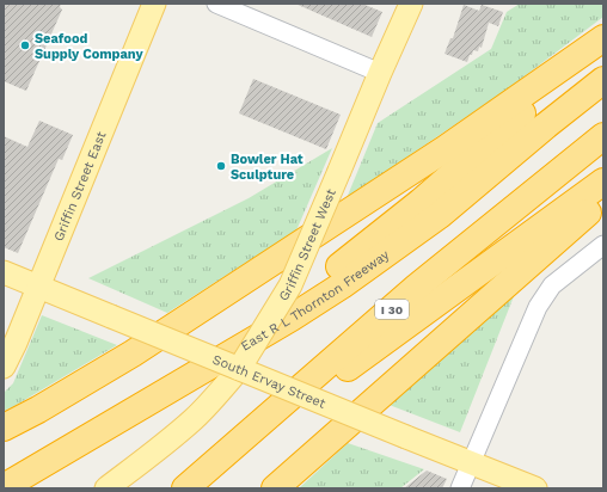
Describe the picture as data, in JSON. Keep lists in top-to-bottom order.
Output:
{
  "streets": {
    "highway": ["East R L Thornton Freeway", "I 30"],
    "main road": ["Griffin Street East", "Griffin Street West", "South Ervay Street"]
  },
  "crossings": [
    ["Griffin Street East", "South Ervay Street"],
    ["Griffin Street West", "South Ervay Street"]
  ],
  "places": ["Seafood Supply Company", "Bowler Hat Sculpture"]
}
